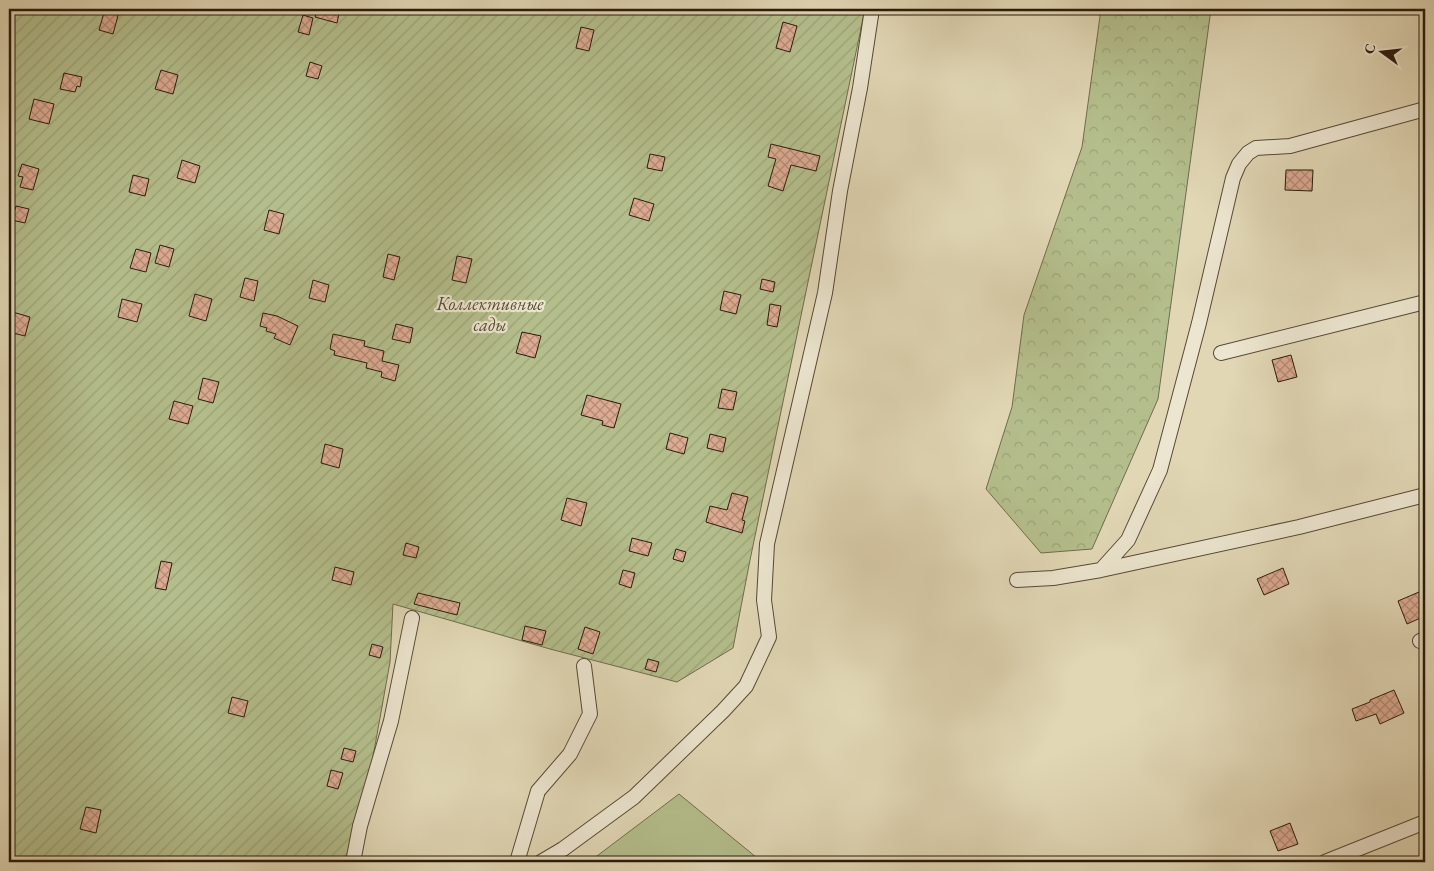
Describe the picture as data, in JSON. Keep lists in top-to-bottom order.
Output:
{
  "parks": ["Коллективные сады"],
  "north": "left"
}
